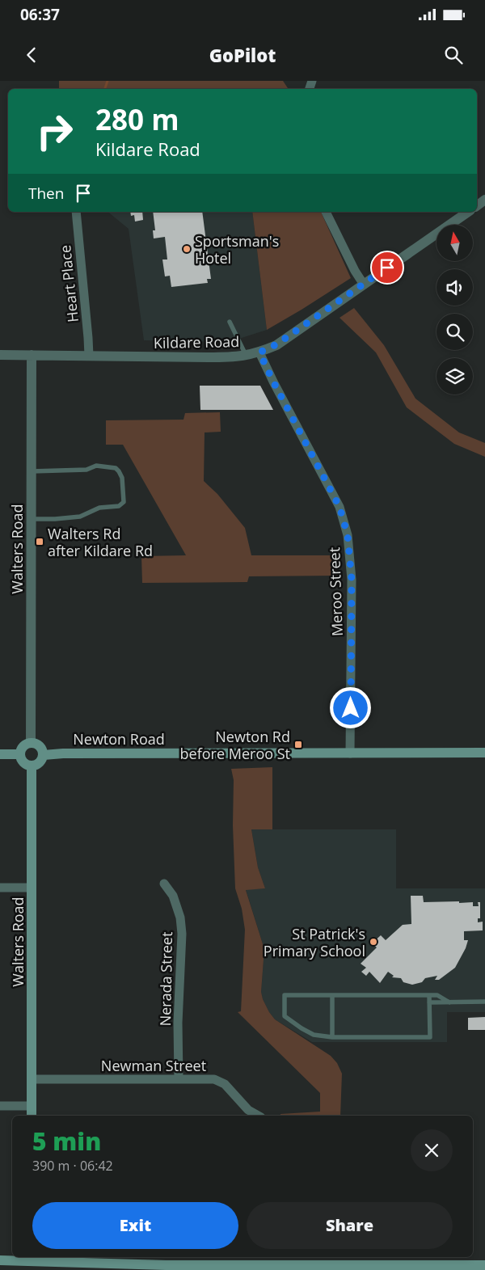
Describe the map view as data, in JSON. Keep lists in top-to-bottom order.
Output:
{
  "streets": {
    "main road": ["Walters Road", "Newton Road"],
    "street": [
      "Heart Place",
      "Kildare Road",
      "Meroo Street",
      "Nerada Street",
      "Newman Street"
    ]
  },
  "crossings": [
    ["Heart Place", "Kildare Road"],
    ["Kildare Road", "Walters Road"],
    ["Kildare Road", "Meroo Street"],
    ["Walters Road", "Newton Road"],
    ["Walters Road", "Newman Street"],
    ["Meroo Street", "Newton Road"],
    ["Nerada Street", "Newman Street"]
  ],
  "places": {
    "other": ["Sportsman's Hotel", "St Patrick's Primary School"],
    "transit": ["Walters Rd after Kildare Rd", "Newton Rd before Meroo St"]
  },
  "north": "top",
  "page": {
    "status": "06:37",
    "header": "GoPilot",
    "turn": ["280 m", "Kildare Road"],
    "then": "Then",
    "heading": ["5 min", "390 m · 06:42"],
    "buttons": ["Exit", "Share"]
  }
}
